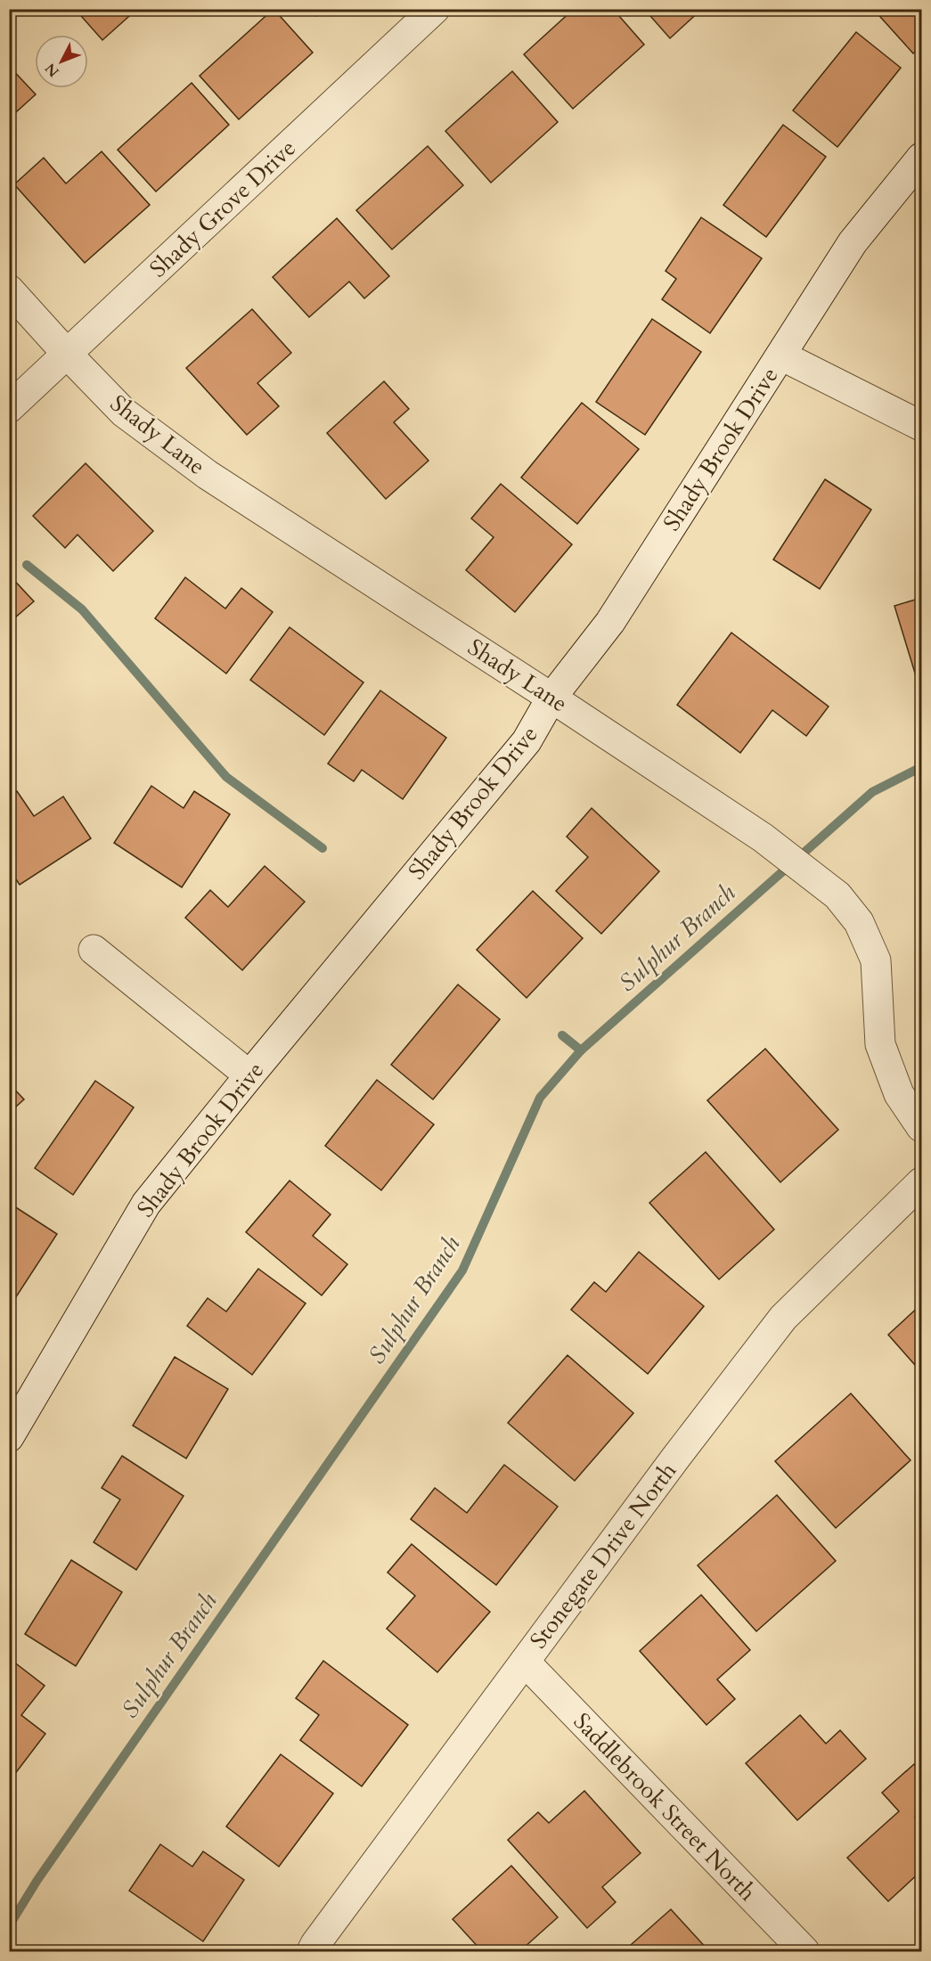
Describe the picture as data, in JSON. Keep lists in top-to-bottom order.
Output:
{
  "streets": {
    "street": [
      "Shady Grove Drive",
      "Shady Lane",
      "Shady Brook Drive",
      "Stonegate Drive North",
      "Saddlebrook Street North"
    ]
  },
  "crossings": [
    ["Shady Grove Drive", "Shady Lane"],
    ["Shady Lane", "Shady Brook Drive"],
    ["Stonegate Drive North", "Saddlebrook Street North"]
  ],
  "water": ["Sulphur Branch"],
  "north": "bottom left"
}
